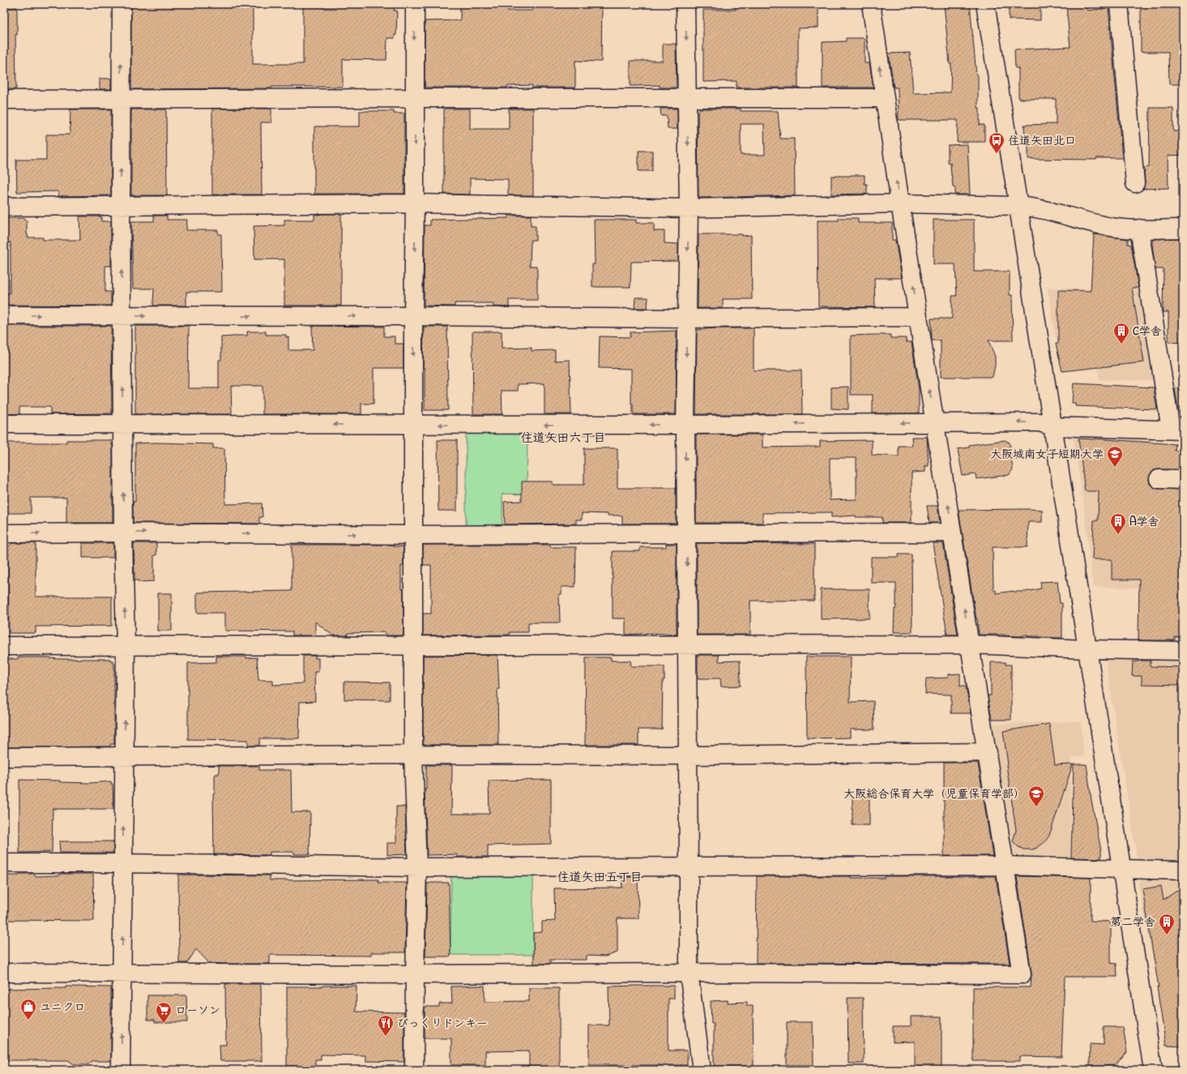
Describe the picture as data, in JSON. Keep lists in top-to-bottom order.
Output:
{
  "districts": ["住道矢田六丁目", "住道矢田五丁目"],
  "places": {
    "bus stop": ["住道矢田北口"],
    "building": ["C学舎", "A学舎", "第二学舎"],
    "school or university": ["大阪城南女子短期大学", "大阪総合保育大学（児童保育学部）"],
    "shop": ["ユニクロ"],
    "supermarket": ["ローソン"],
    "restaurant": ["びっくりドンキー"]
  }
}
